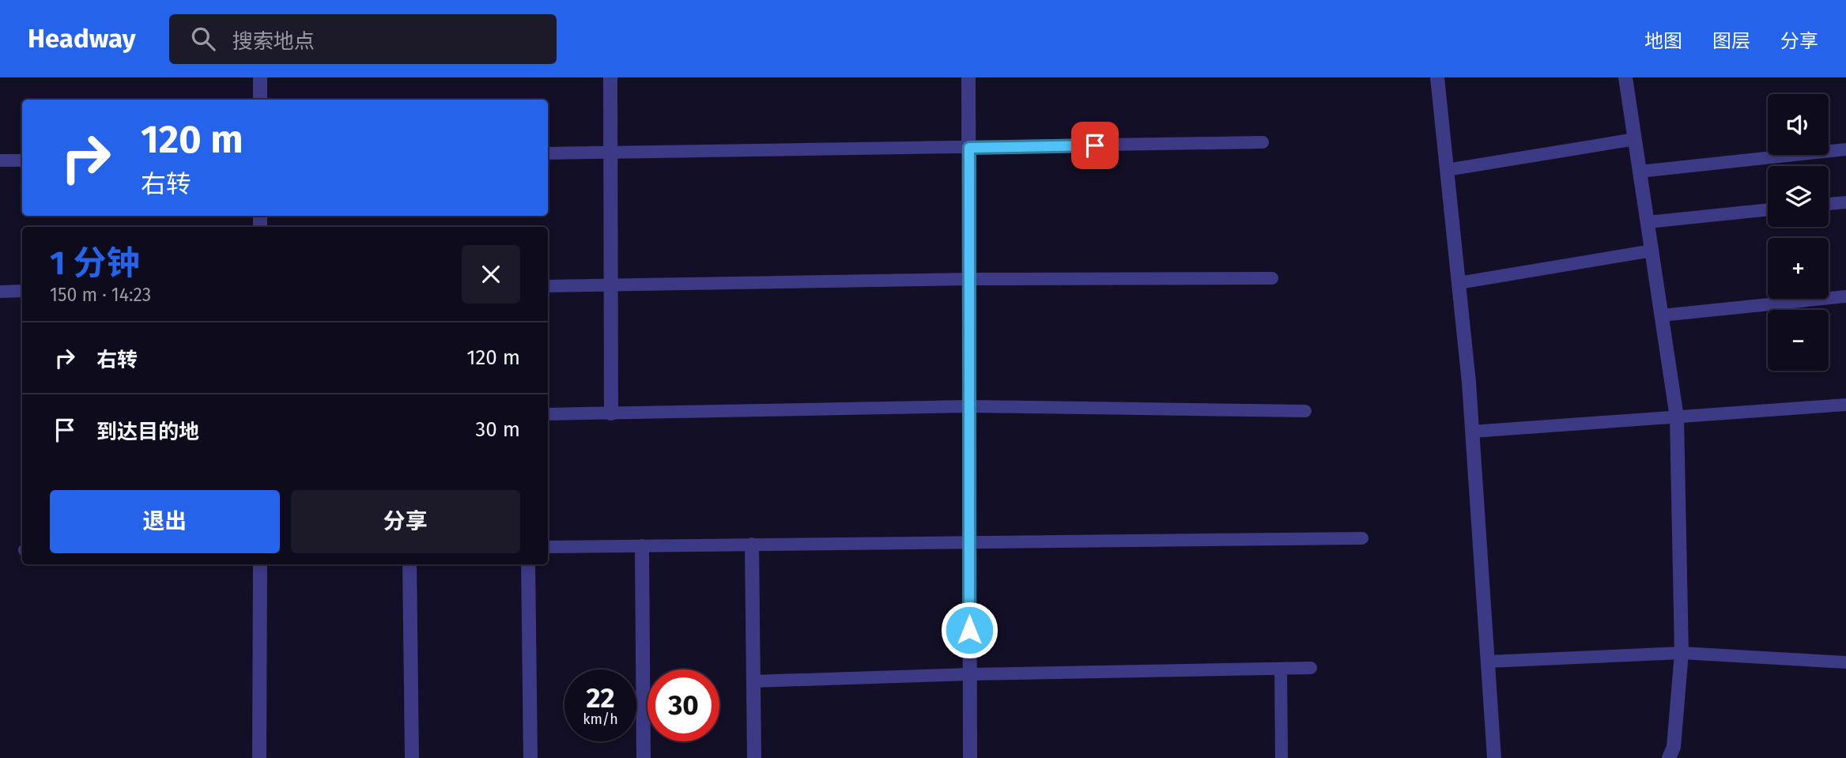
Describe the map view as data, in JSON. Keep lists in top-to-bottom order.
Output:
{
  "page": {
    "header": "Headway",
    "search": "搜索地点",
    "nav": ["地图", "图层", "分享"],
    "map_buttons": ["+", "−"],
    "turn": ["120 m", "右转"],
    "heading": ["1 分钟", "150 m · 14:23"],
    "list": [
      {
        "name": "右转",
        "value": "120 m"
      },
      {
        "name": "到达目的地",
        "value": "30 m"
      }
    ],
    "buttons": ["退出", "分享"],
    "speed": "22 km/h",
    "limit": "30"
  }
}
